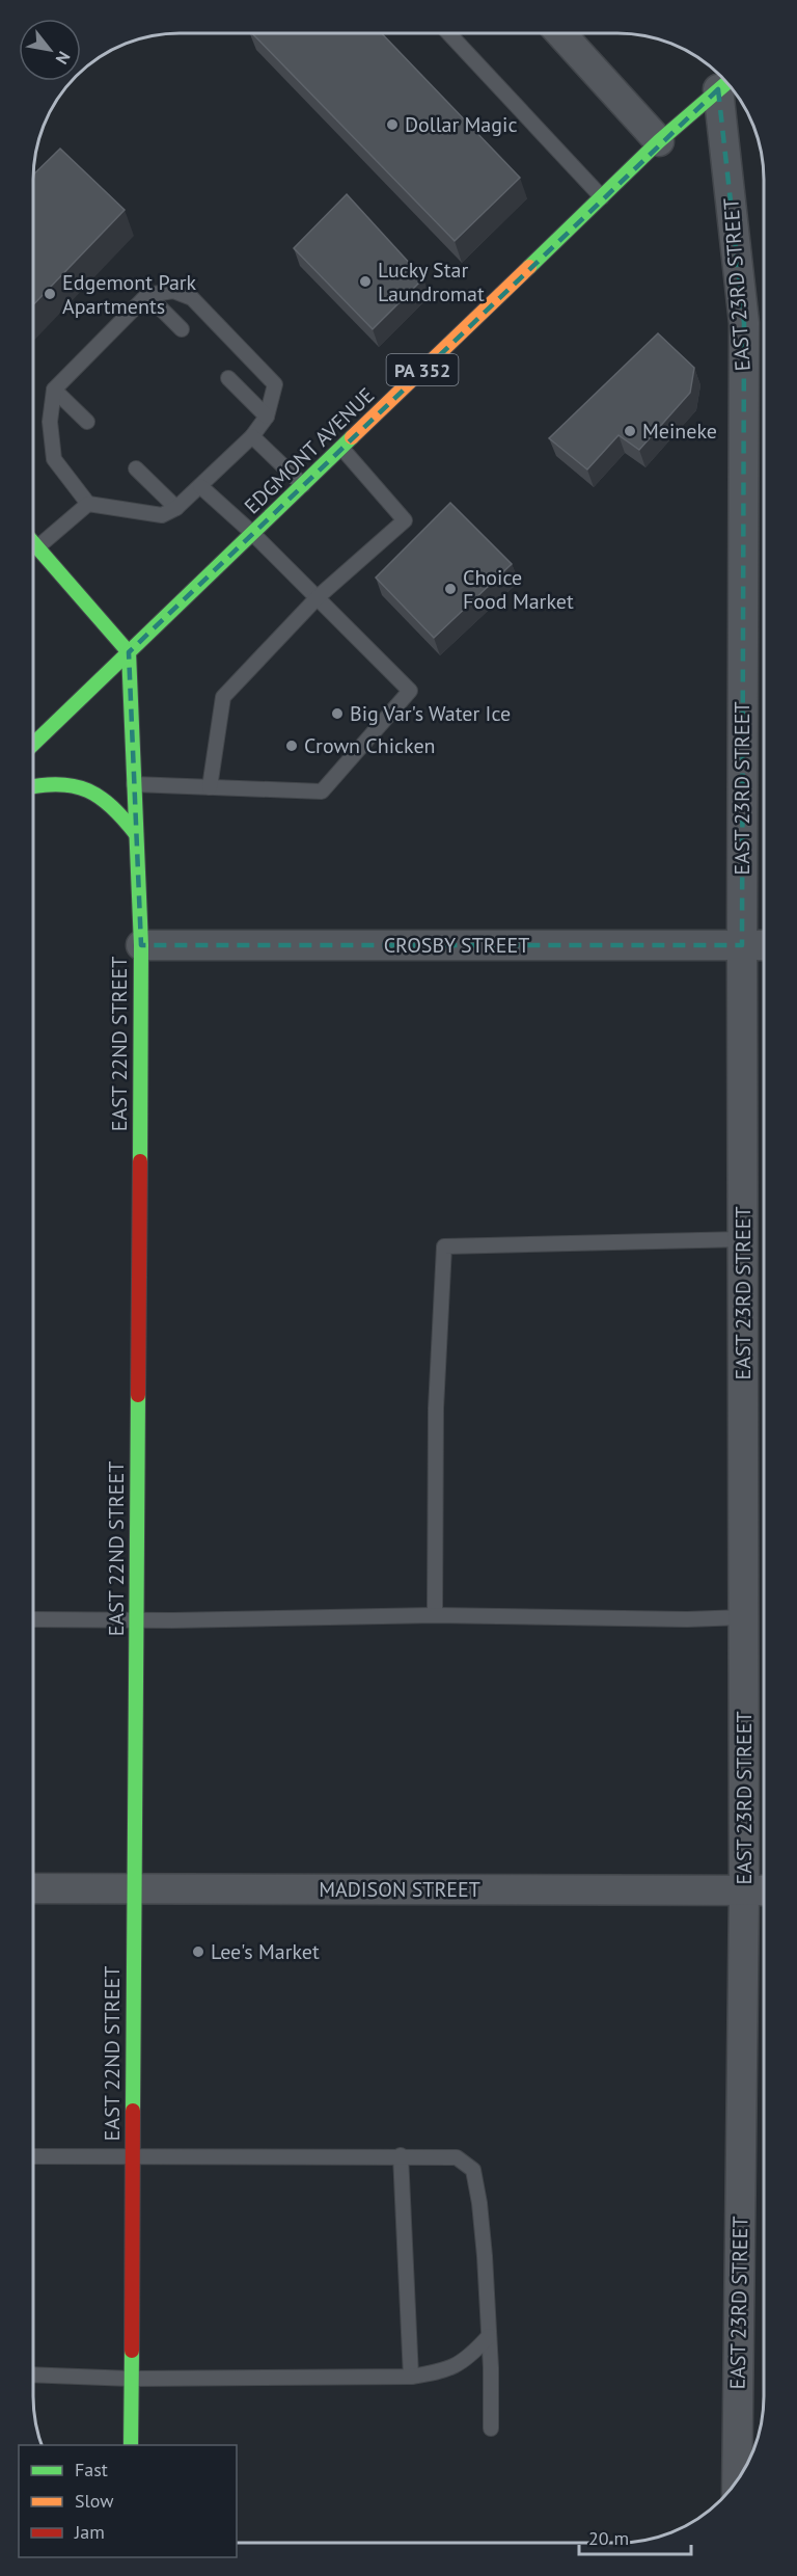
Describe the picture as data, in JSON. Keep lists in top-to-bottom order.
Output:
{
  "streets": {
    "main road": ["PA 352", "EDGMONT AVENUE", "EAST 22ND STREET"],
    "street": ["EAST 23RD STREET", "CROSBY STREET", "MADISON STREET"]
  },
  "crossings": [
    ["EAST 23RD STREET", "EDGMONT AVENUE"],
    ["EAST 23RD STREET", "CROSBY STREET"],
    ["EAST 23RD STREET", "MADISON STREET"],
    ["EDGMONT AVENUE", "EAST 22ND STREET"],
    ["CROSBY STREET", "EAST 22ND STREET"],
    ["EAST 22ND STREET", "MADISON STREET"]
  ],
  "places": [
    "Dollar Magic",
    "Lucky Star Laundromat",
    "Edgemont Park Apartments",
    "Meineke",
    "Choice Food Market",
    "Big Var's Water Ice",
    "Crown Chicken",
    "Lee's Market"
  ],
  "legend": ["Fast", "Slow", "Jam"],
  "scale_bar": "20 m",
  "north": "bottom right"
}
